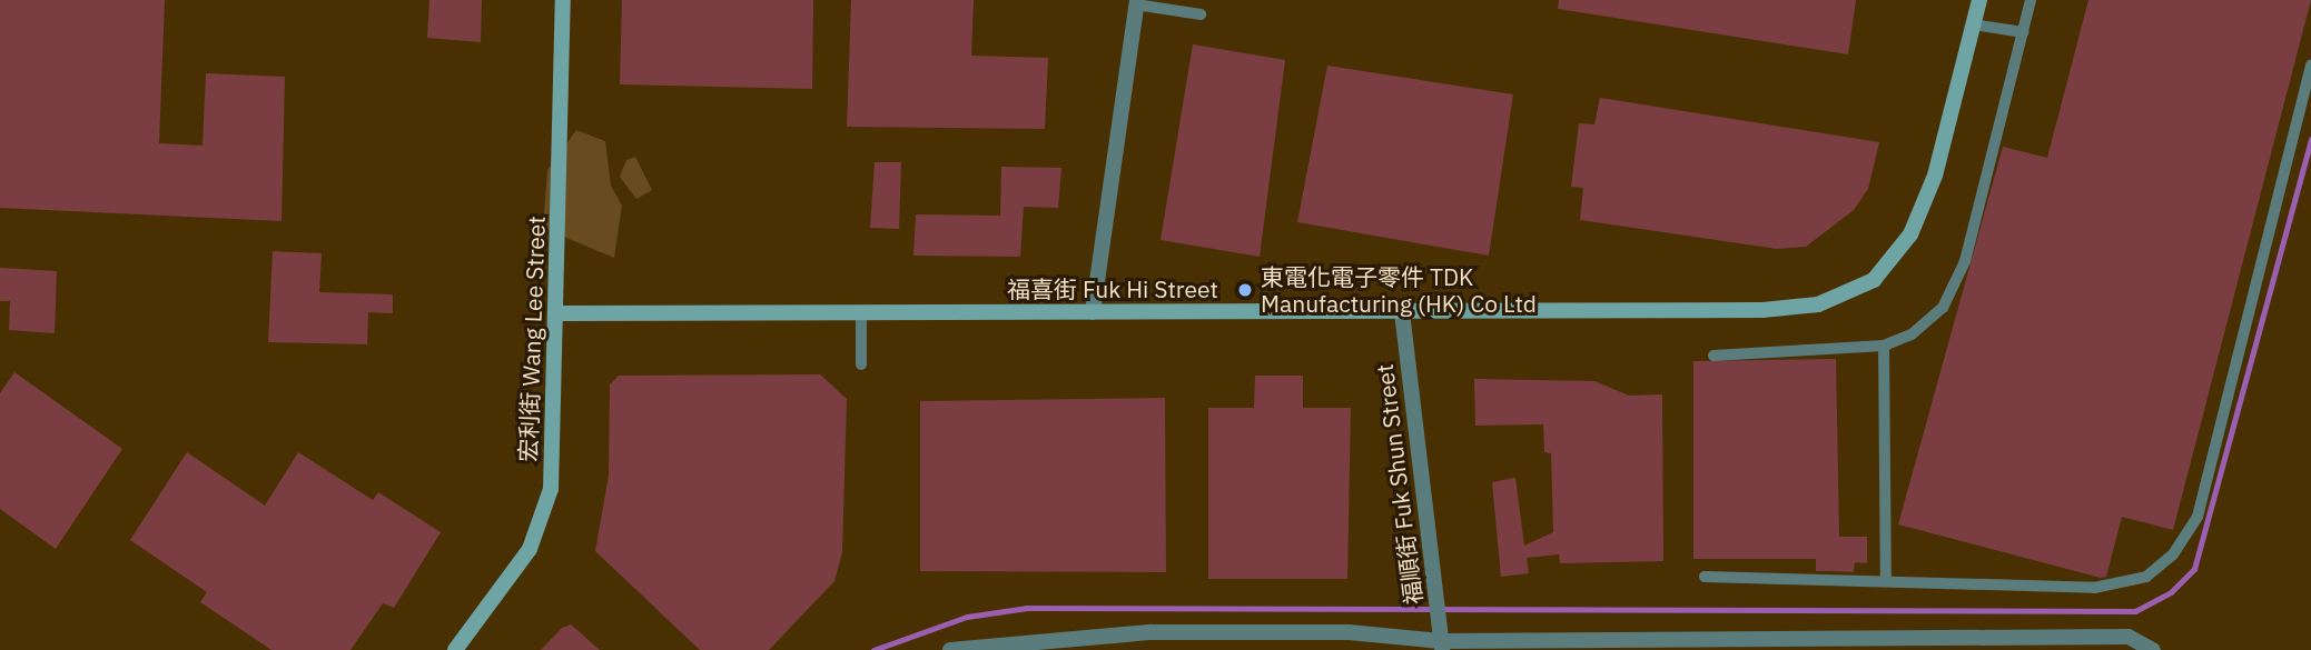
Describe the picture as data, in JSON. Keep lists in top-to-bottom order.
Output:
{
  "streets": {
    "street": ["福喜街 Fuk Hi Street", "宏利街 Wang Lee Street", "福順街 Fuk Shun Street"]
  },
  "crossings": [
    ["福喜街 Fuk Hi Street", "宏利街 Wang Lee Street"],
    ["福喜街 Fuk Hi Street", "福順街 Fuk Shun Street"]
  ],
  "places": ["東電化電子零件 TDK Manufacturing (HK) Co Ltd"]
}
